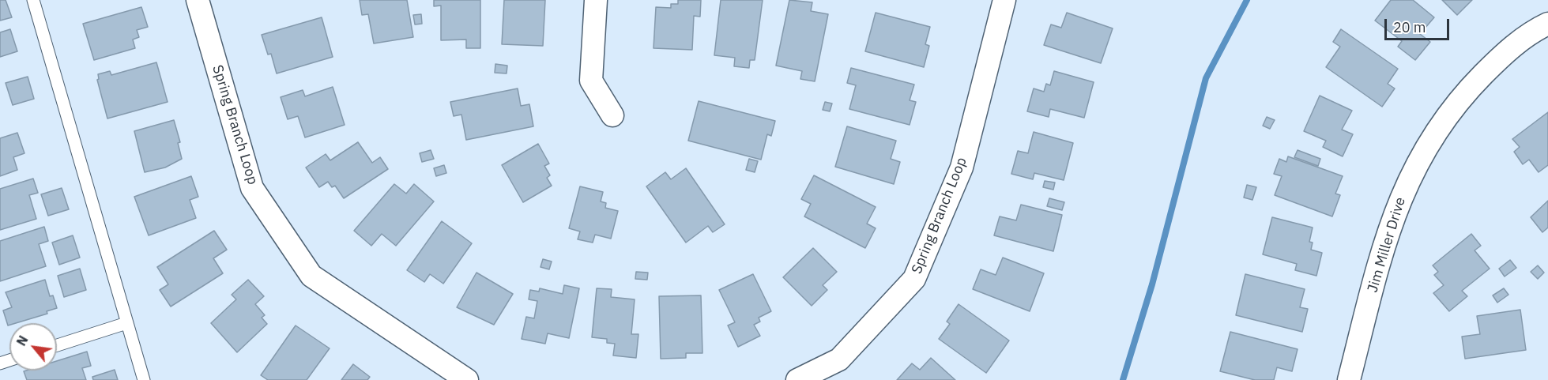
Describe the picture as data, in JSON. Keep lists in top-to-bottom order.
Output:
{
  "streets": {
    "street": ["Spring Branch Loop", "Jim Miller Drive"]
  },
  "scale_bar": "20 m",
  "north": "top left"
}
